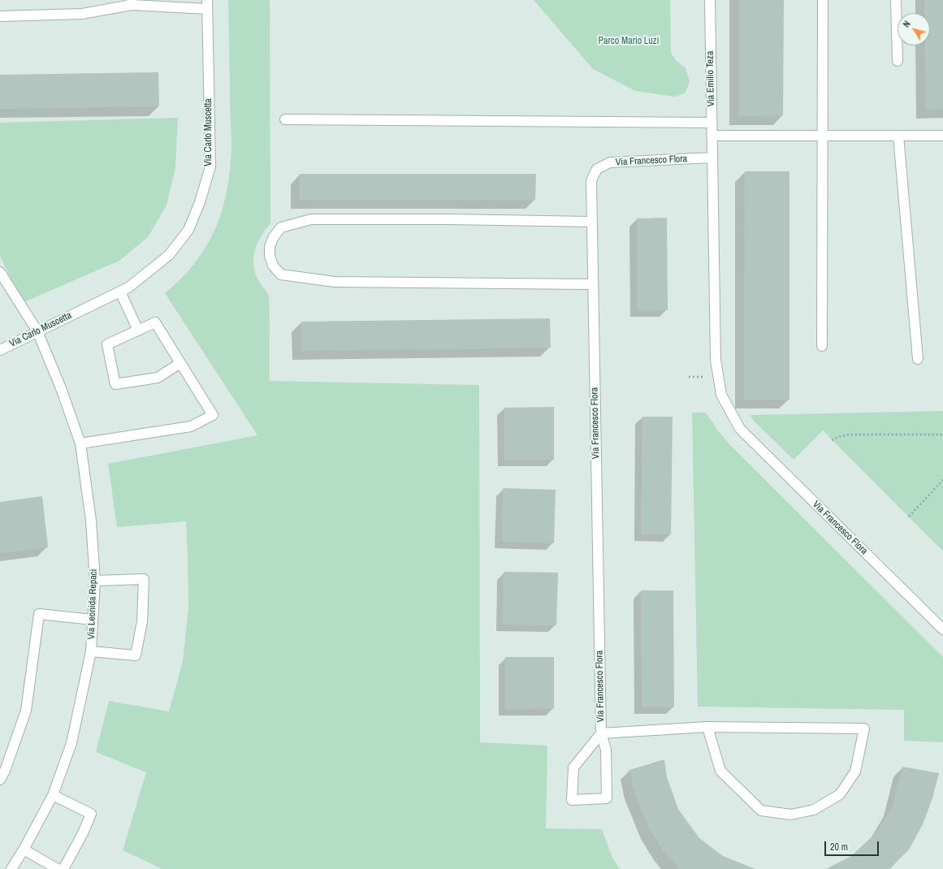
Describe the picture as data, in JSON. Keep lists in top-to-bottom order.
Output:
{
  "streets": {
    "street": [
      "Via Emilio Teza",
      "Via Carlo Muscetta",
      "Via Francesco Flora",
      "Via Leonida Repaci"
    ]
  },
  "crossings": [
    ["Via Emilio Teza", "Via Francesco Flora"],
    ["Via Carlo Muscetta", "Via Leonida Repaci"]
  ],
  "parks": ["Parco Mario Luzi"],
  "scale_bar": "20 m",
  "north": "top left"
}
